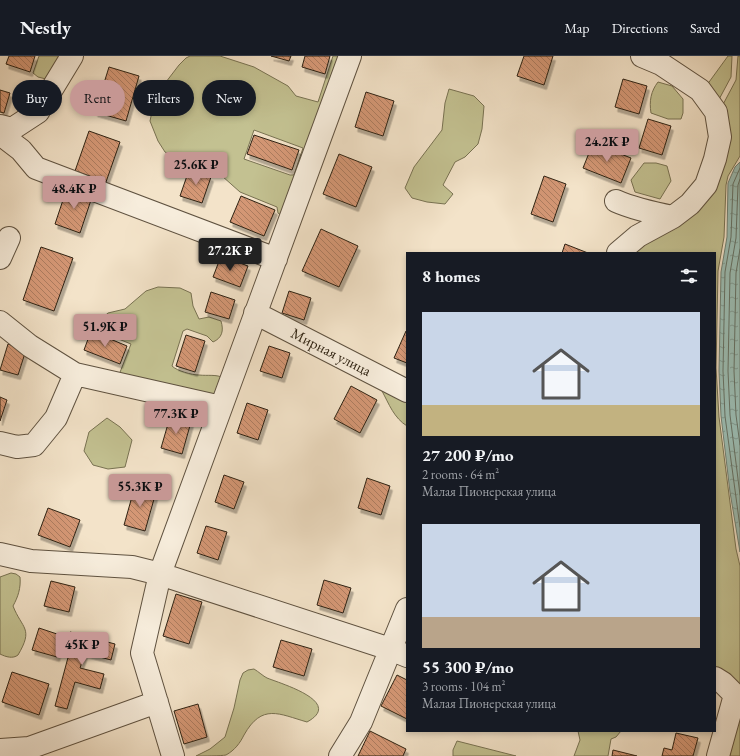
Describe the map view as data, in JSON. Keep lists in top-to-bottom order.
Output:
{
  "streets": {
    "street": ["Мирная улица"]
  },
  "page": {
    "header": "Nestly",
    "nav": ["Map", "Directions", "Saved"],
    "chip": [
      "Buy",
      "Rent",
      "Filters",
      "New"
    ],
    "price": [
      "24.2K ₽",
      "25.6K ₽",
      "48.4K ₽",
      "27.2K ₽",
      "51.9K ₽",
      "77.3K ₽",
      "55.3K ₽",
      "45K ₽"
    ],
    "heading": "8 homes",
    "list": [
      {
        "name": "27 200 ₽/mo",
        "note": "2 rooms · 64 m² · Малая Пионерская улица"
      },
      {
        "name": "55 300 ₽/mo",
        "note": "3 rooms · 104 m² · Малая Пионерская улица"
      }
    ]
  }
}
